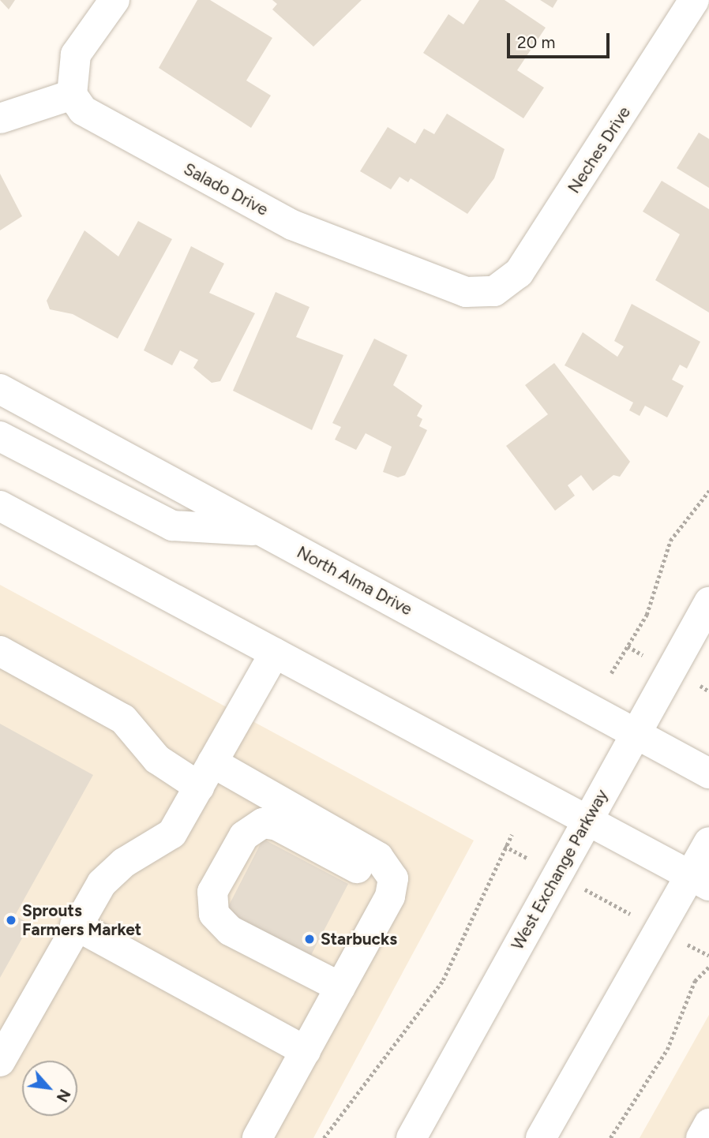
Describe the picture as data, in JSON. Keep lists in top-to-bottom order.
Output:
{
  "streets": {
    "main road": [
      "Neches Drive",
      "Salado Drive",
      "North Alma Drive",
      "West Exchange Parkway"
    ]
  },
  "crossings": [
    ["Neches Drive", "Salado Drive"],
    ["North Alma Drive", "West Exchange Parkway"]
  ],
  "places": ["Sprouts Farmers Market", "Starbucks"],
  "scale_bar": "20 m",
  "north": "bottom right"
}
